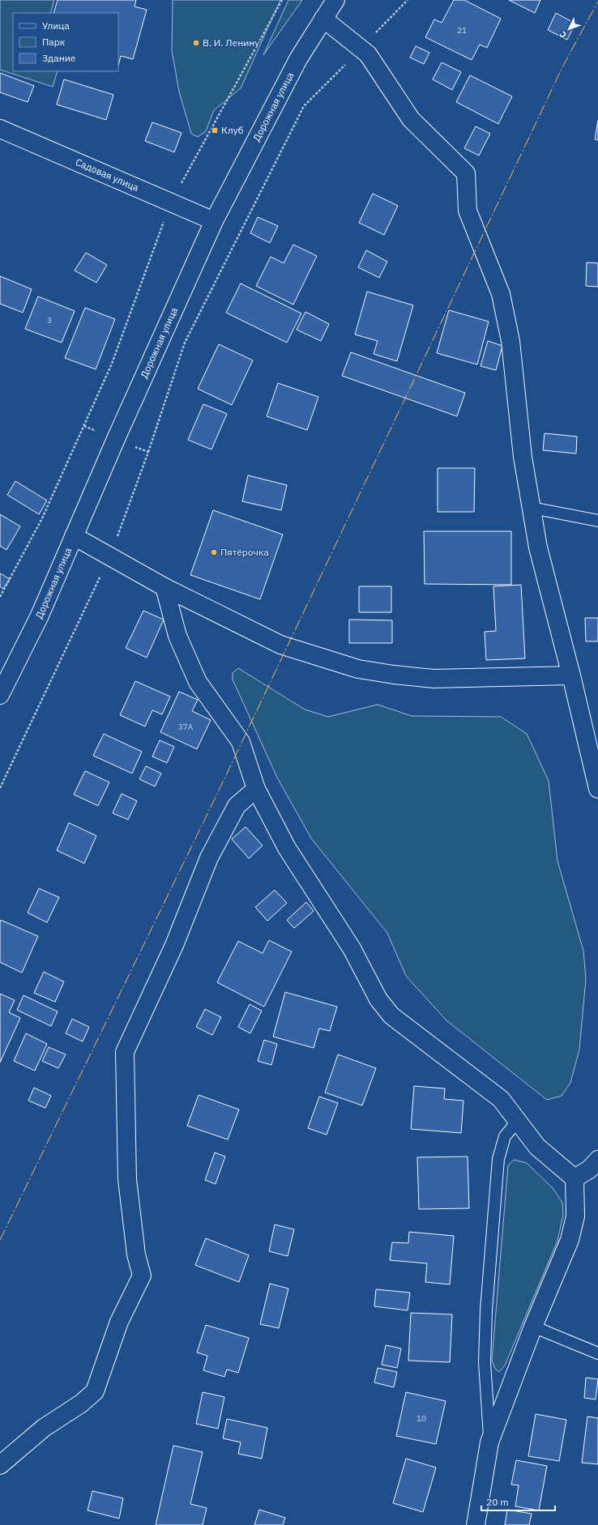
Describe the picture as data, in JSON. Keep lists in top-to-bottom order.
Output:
{
  "streets": {
    "street": ["Дорожная улица", "Садовая улица"]
  },
  "crossings": [
    ["Дорожная улица", "Садовая улица"]
  ],
  "places": {
    "other": ["В. И. Ленину", "Пятёрочка"],
    "transit": ["Клуб"]
  },
  "house_numbers": [
    "21",
    "3",
    "37А",
    "10"
  ],
  "legend": ["Улица", "Парк", "Здание"],
  "scale_bar": "20 m",
  "north": "bottom left"
}
